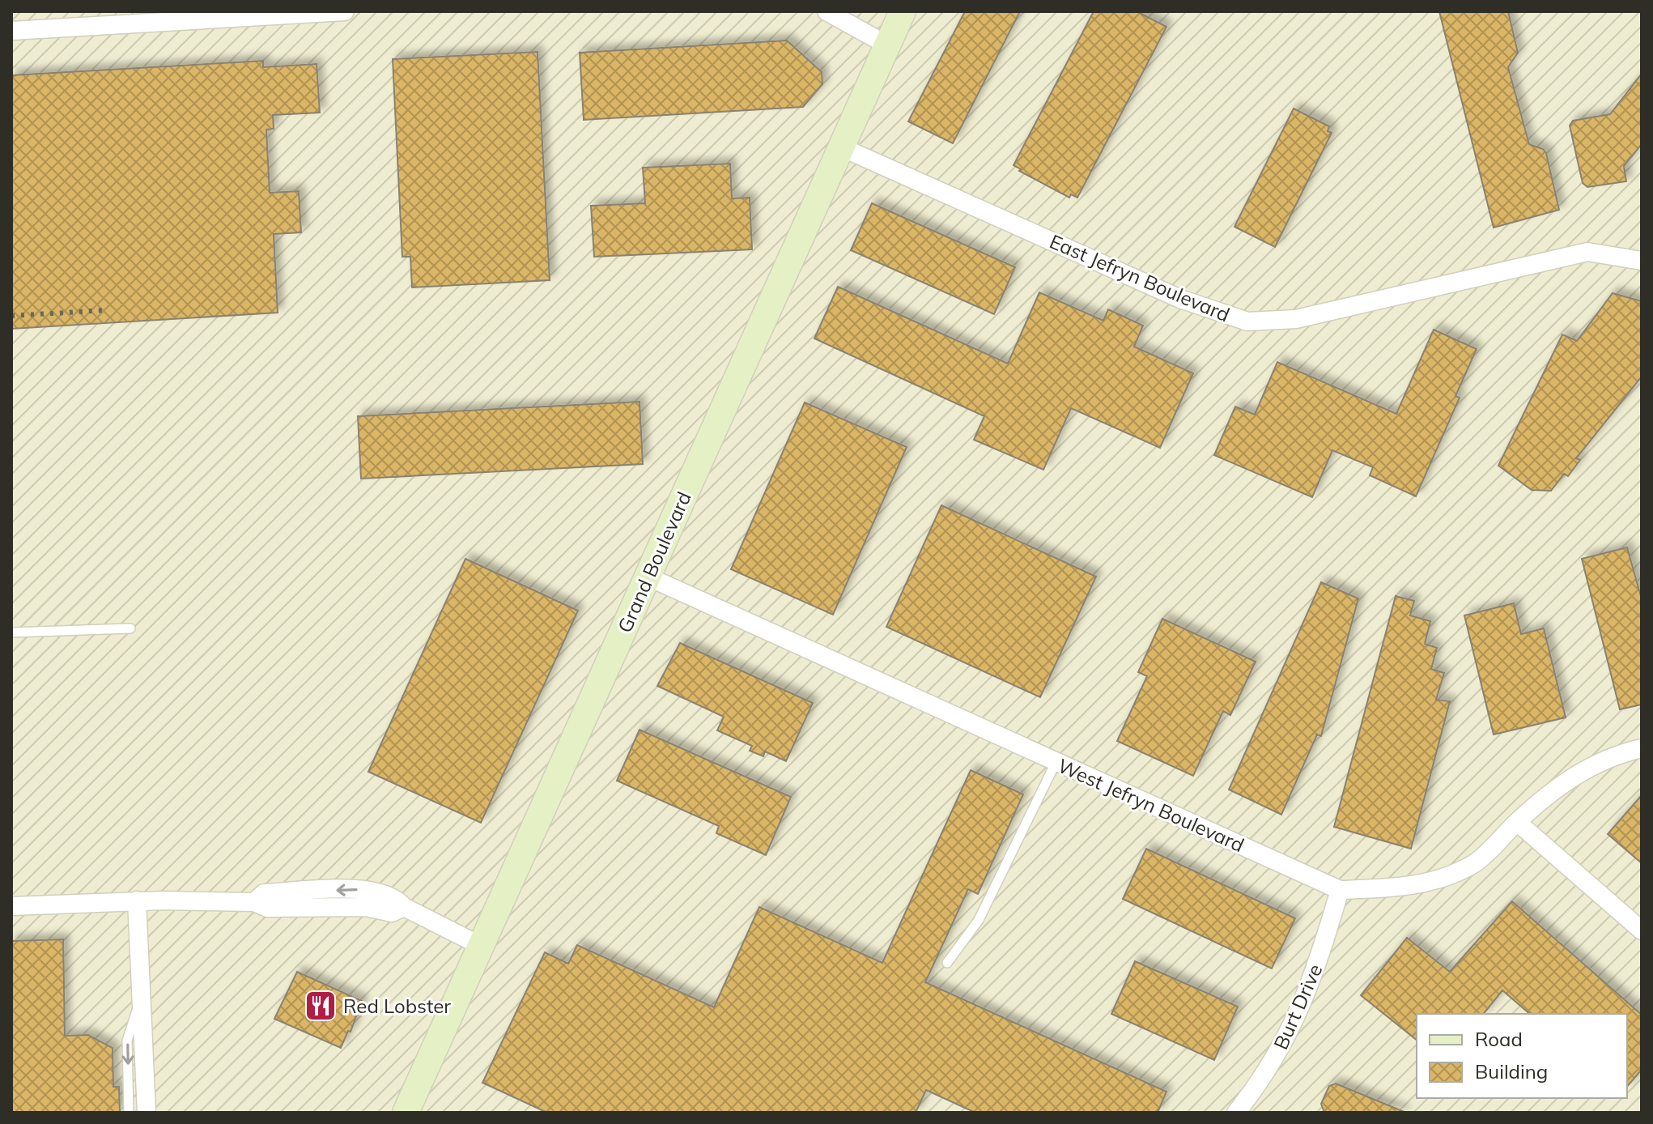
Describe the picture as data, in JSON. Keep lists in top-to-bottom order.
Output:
{
  "streets": {
    "street": [
      "East Jefryn Boulevard",
      "Grand Boulevard",
      "West Jefryn Boulevard",
      "Burt Drive"
    ]
  },
  "crossings": [
    ["East Jefryn Boulevard", "Grand Boulevard"],
    ["Grand Boulevard", "West Jefryn Boulevard"],
    ["West Jefryn Boulevard", "Burt Drive"]
  ],
  "places": {
    "restaurant": ["Red Lobster"]
  },
  "legend": ["Road", "Building"]
}
